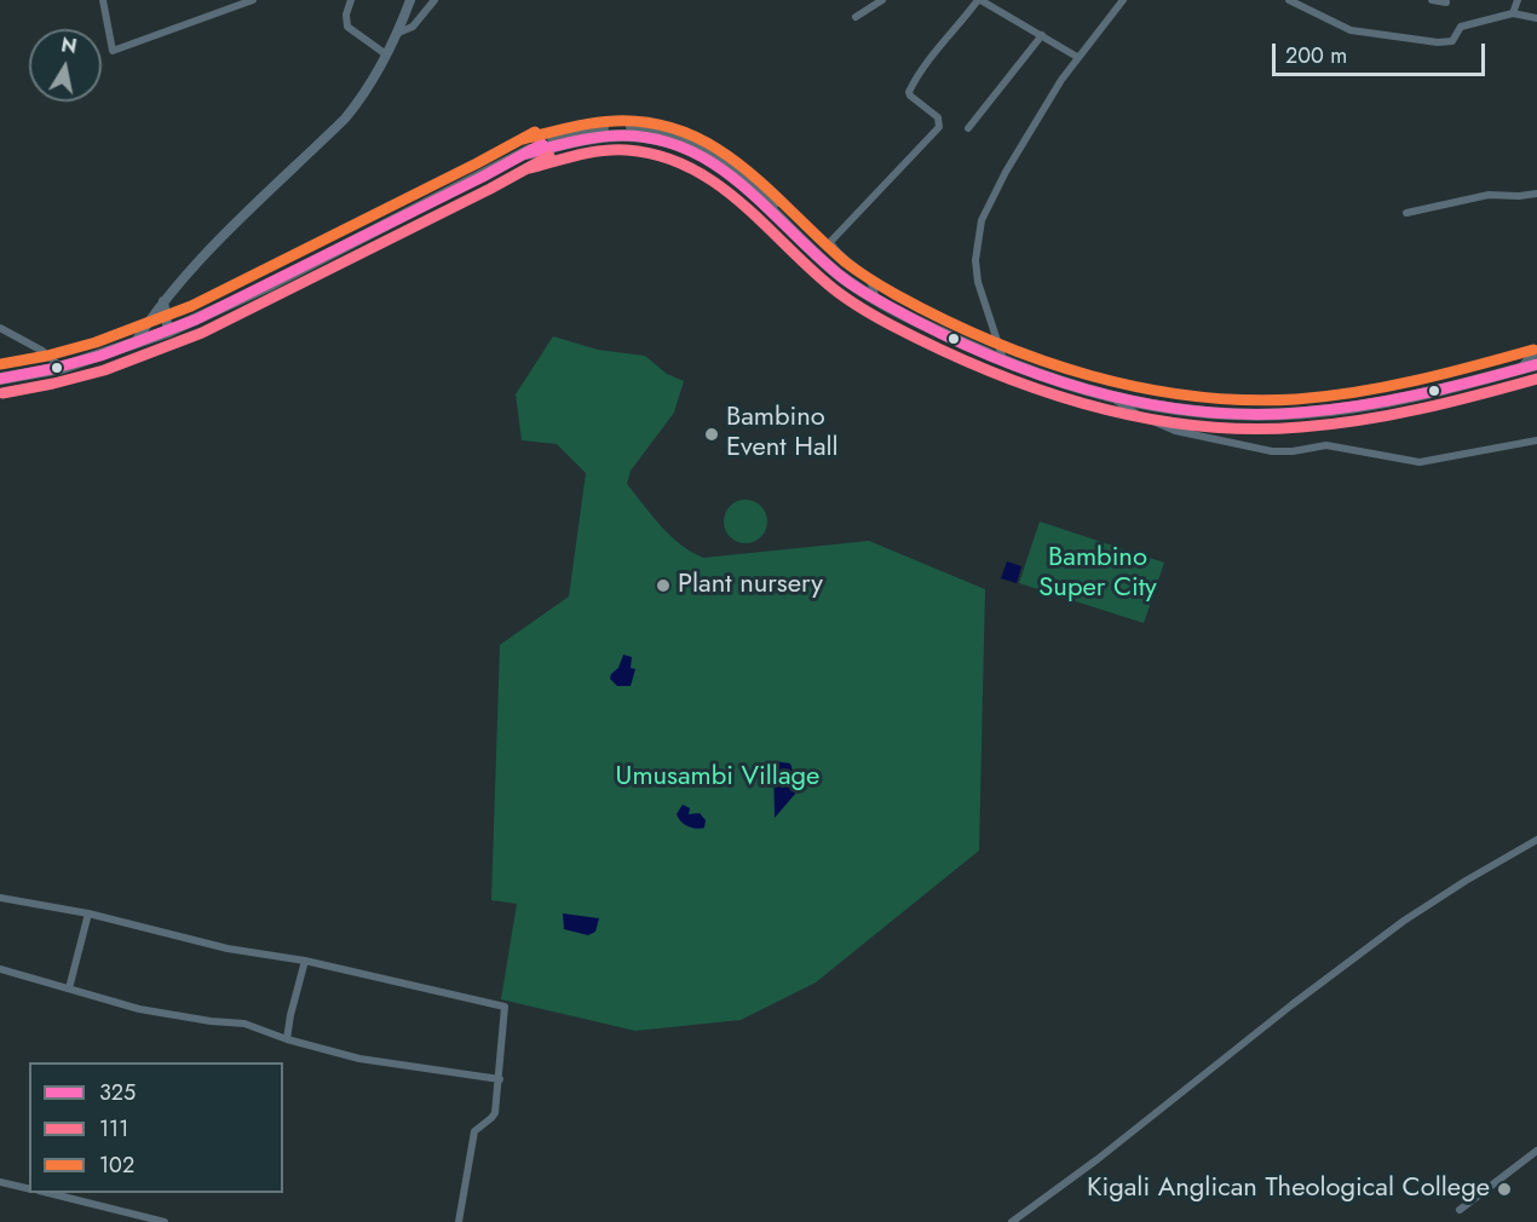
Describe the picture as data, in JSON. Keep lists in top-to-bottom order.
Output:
{
  "parks": ["Bambino Super City", "Umusambi Village"],
  "places": ["Bambino Event Hall", "Plant nursery", "Kigali Anglican Theological College"],
  "lines": ["transit line 102", "transit line 325", "transit line 111"],
  "legend": ["325", "111", "102"],
  "scale_bar": "200 m",
  "north": "top"
}
